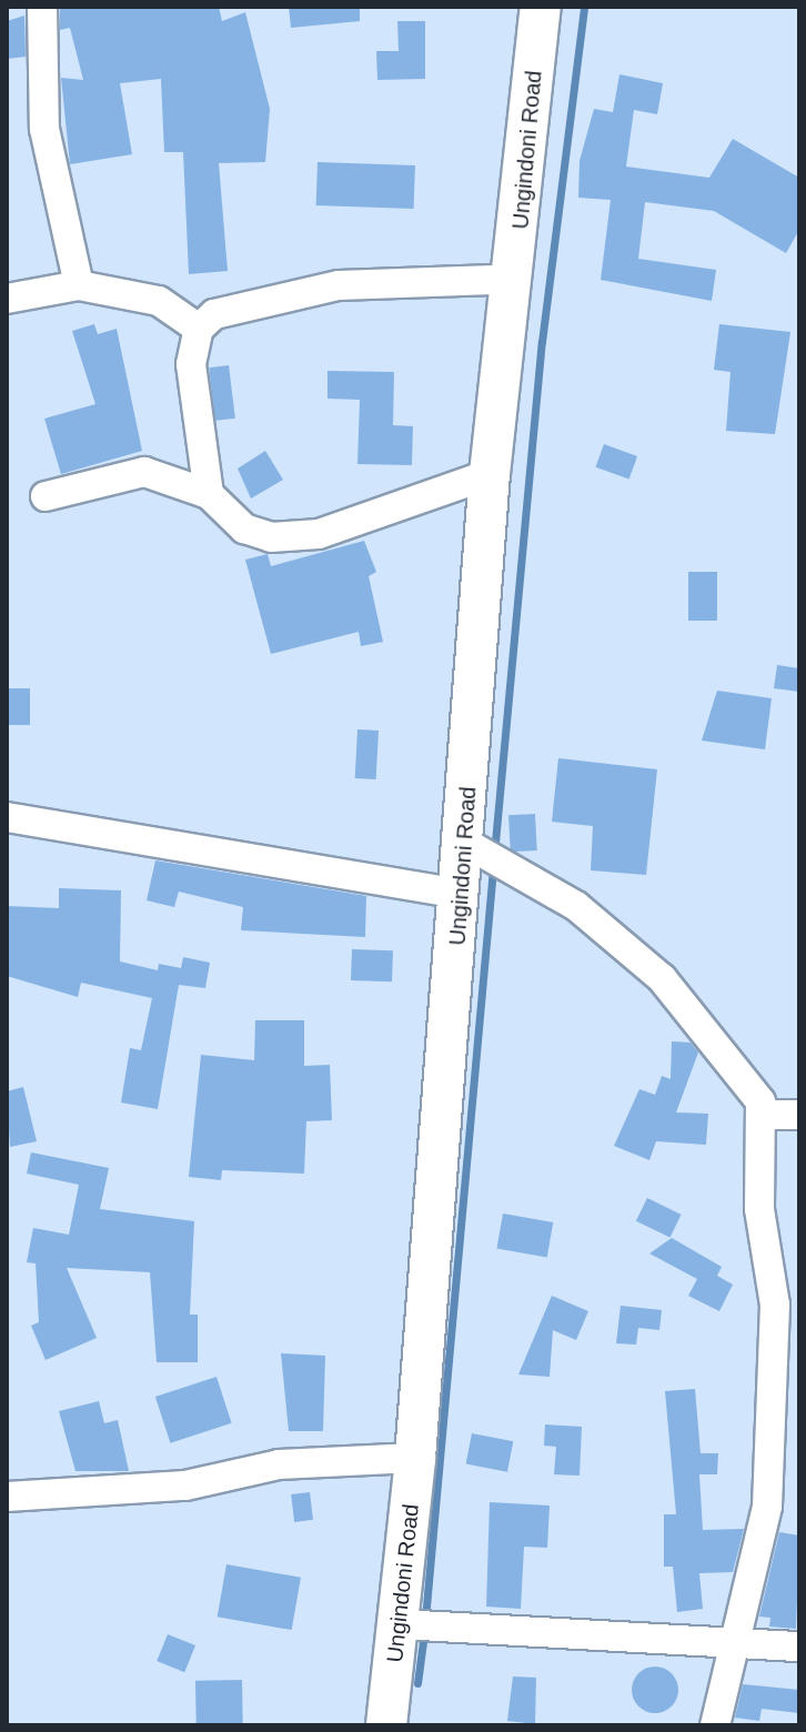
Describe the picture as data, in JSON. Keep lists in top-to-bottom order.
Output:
{
  "streets": {
    "main road": ["Ungindoni Road"]
  }
}
